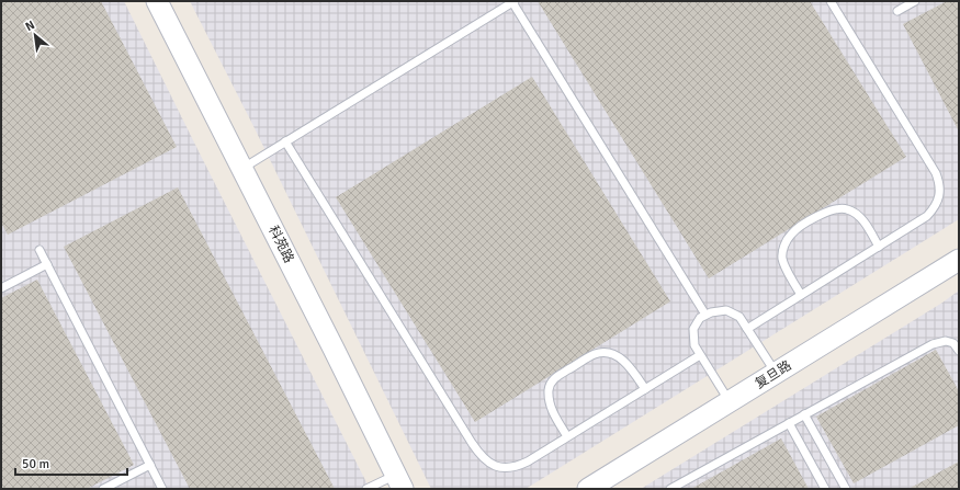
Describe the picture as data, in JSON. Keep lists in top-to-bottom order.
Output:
{
  "streets": {
    "street": ["科苑路", "复旦路"]
  },
  "scale_bar": "50 m",
  "north": "top left"
}
